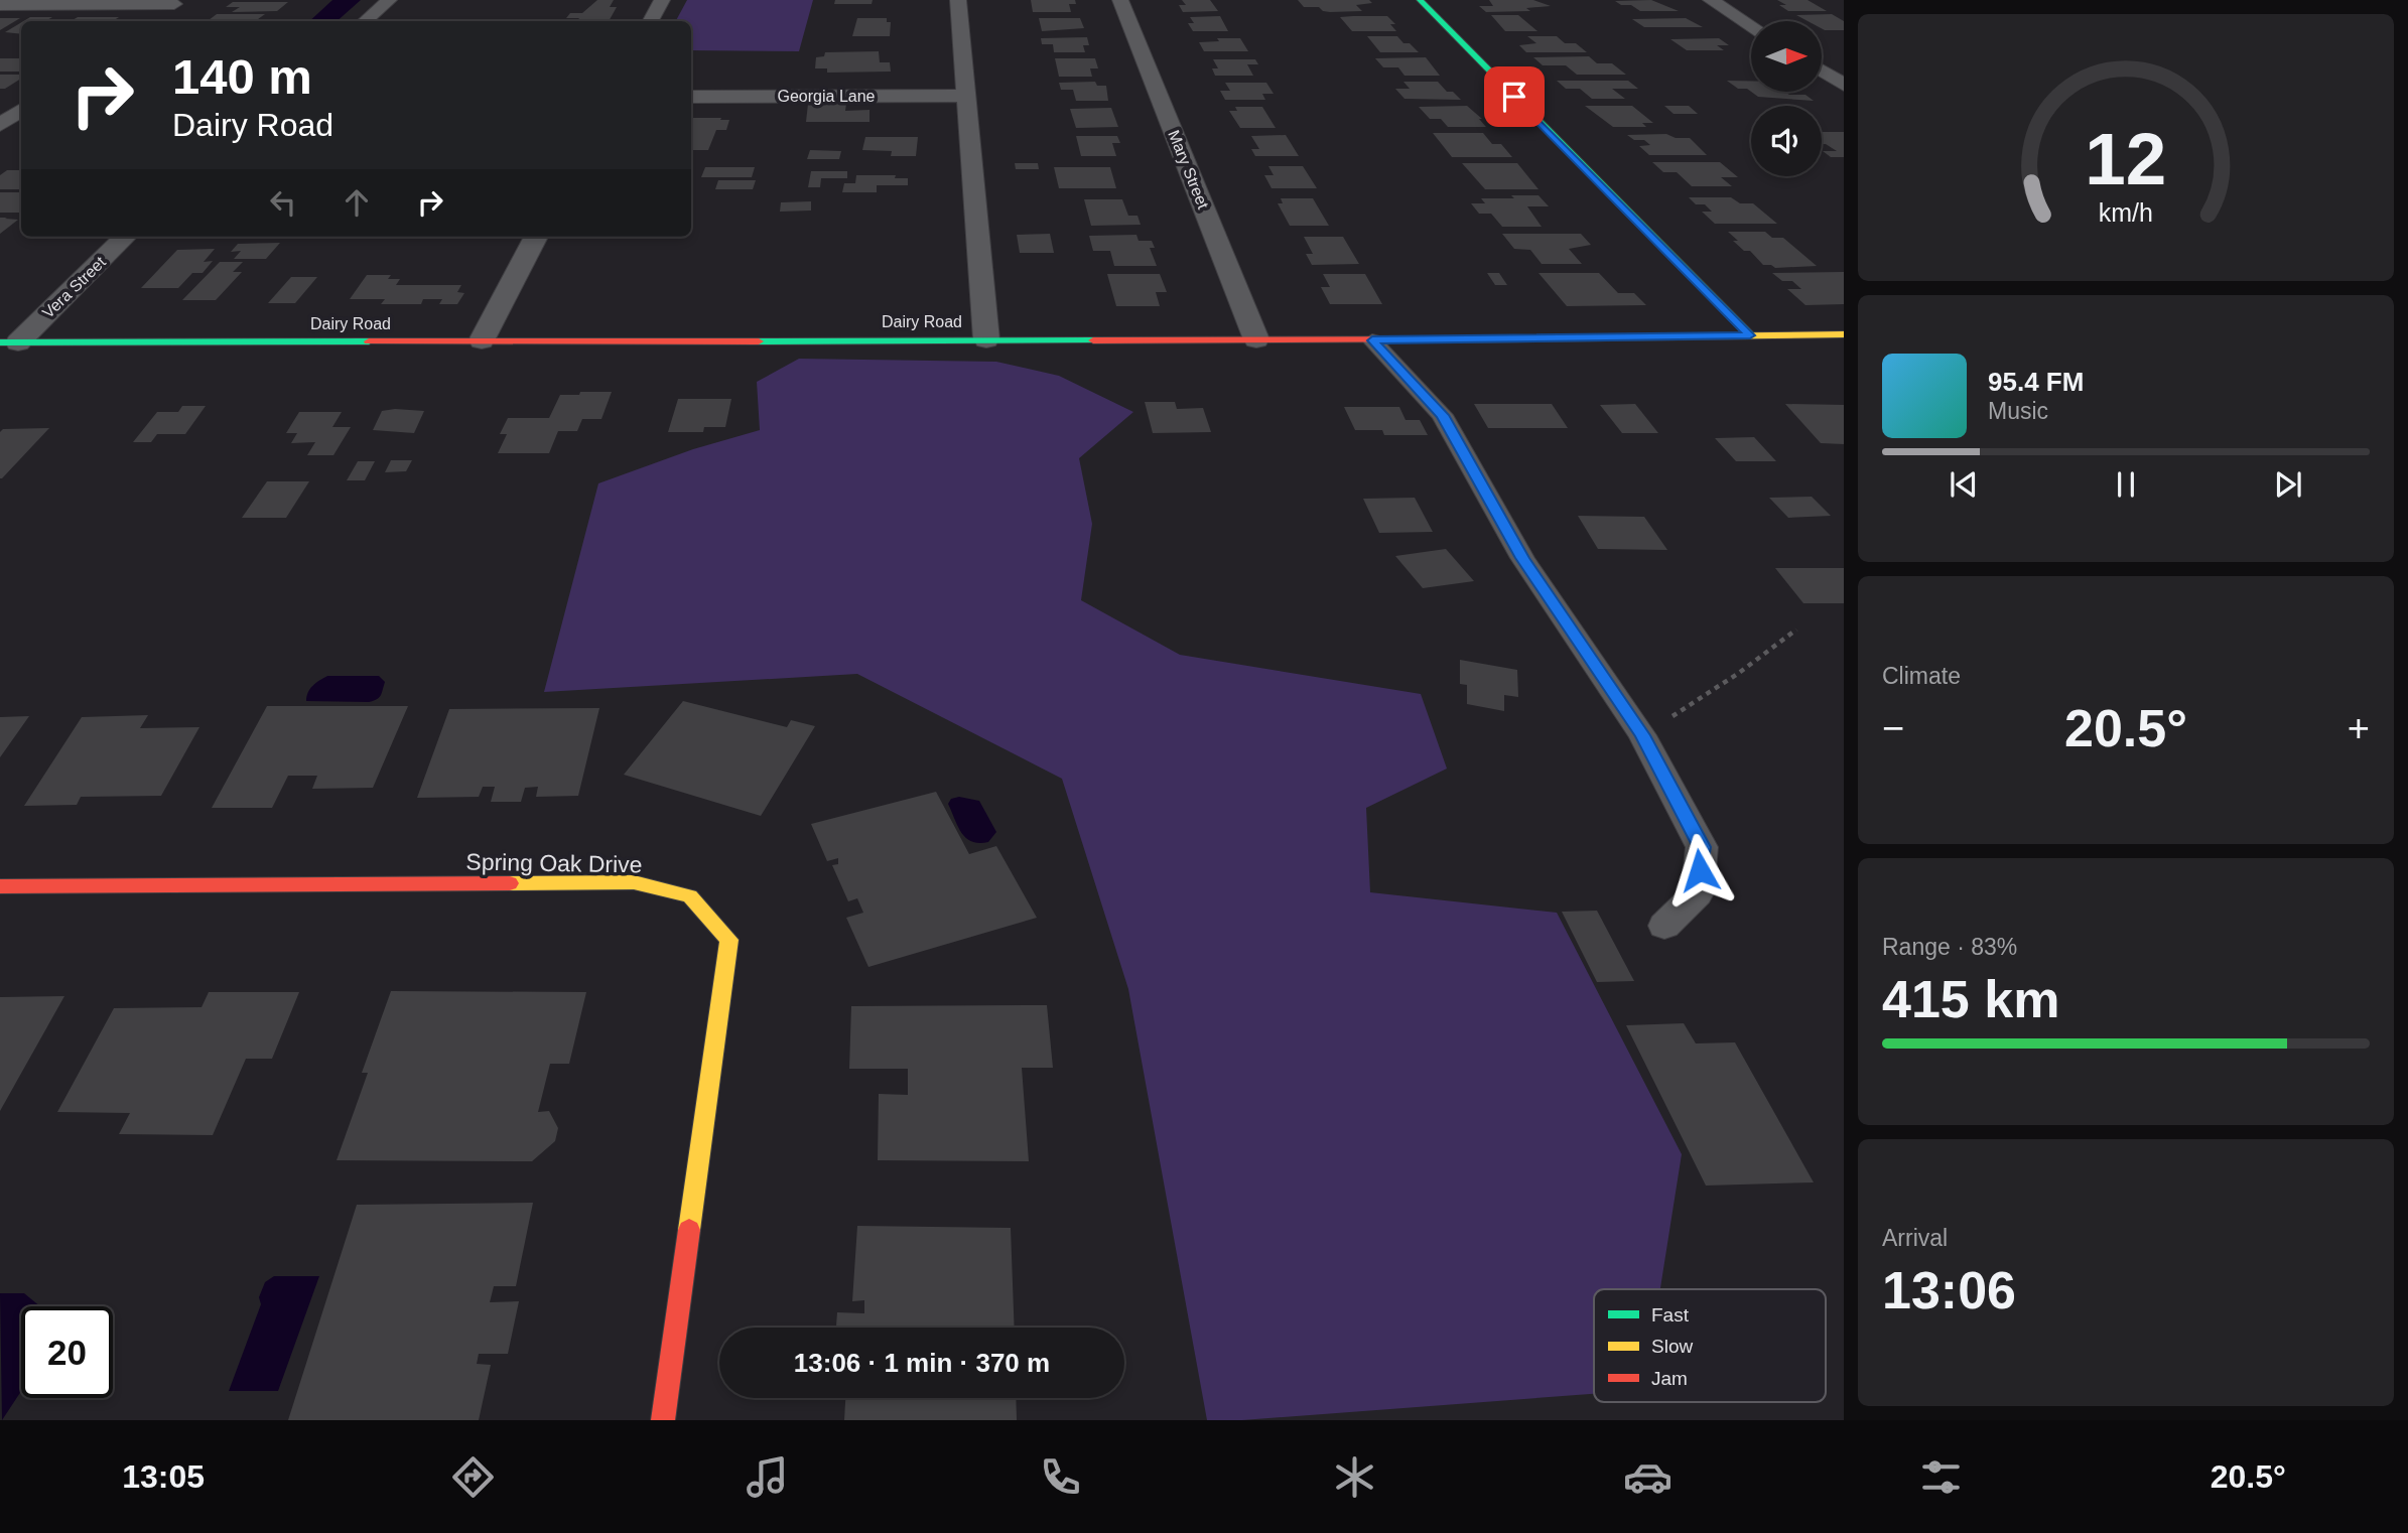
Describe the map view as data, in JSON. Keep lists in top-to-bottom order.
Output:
{
  "streets": {
    "street": [
      "Georgia Lane",
      "Mary Street",
      "Vera Street",
      "Dairy Road",
      "Spring Oak Drive"
    ]
  },
  "crossings": [
    ["Mary Street", "Dairy Road"],
    ["Vera Street", "Dairy Road"]
  ],
  "legend": ["Fast", "Slow", "Jam"],
  "north": "right",
  "page": {
    "turn": ["140 m", "Dairy Road"],
    "song": ["95.4 FM", "Music"],
    "tile": [
      "Climate",
      ["Range · 83%", "415 km"],
      ["Arrival", "13:06"]
    ],
    "heat": ["−", "20.5°", "+"],
    "limit": "20",
    "trip": "13:06 · 1 min · 370 m",
    "tabs": ["13:05", "20.5°"],
    "gauge": ["12", "km/h"]
  }
}
